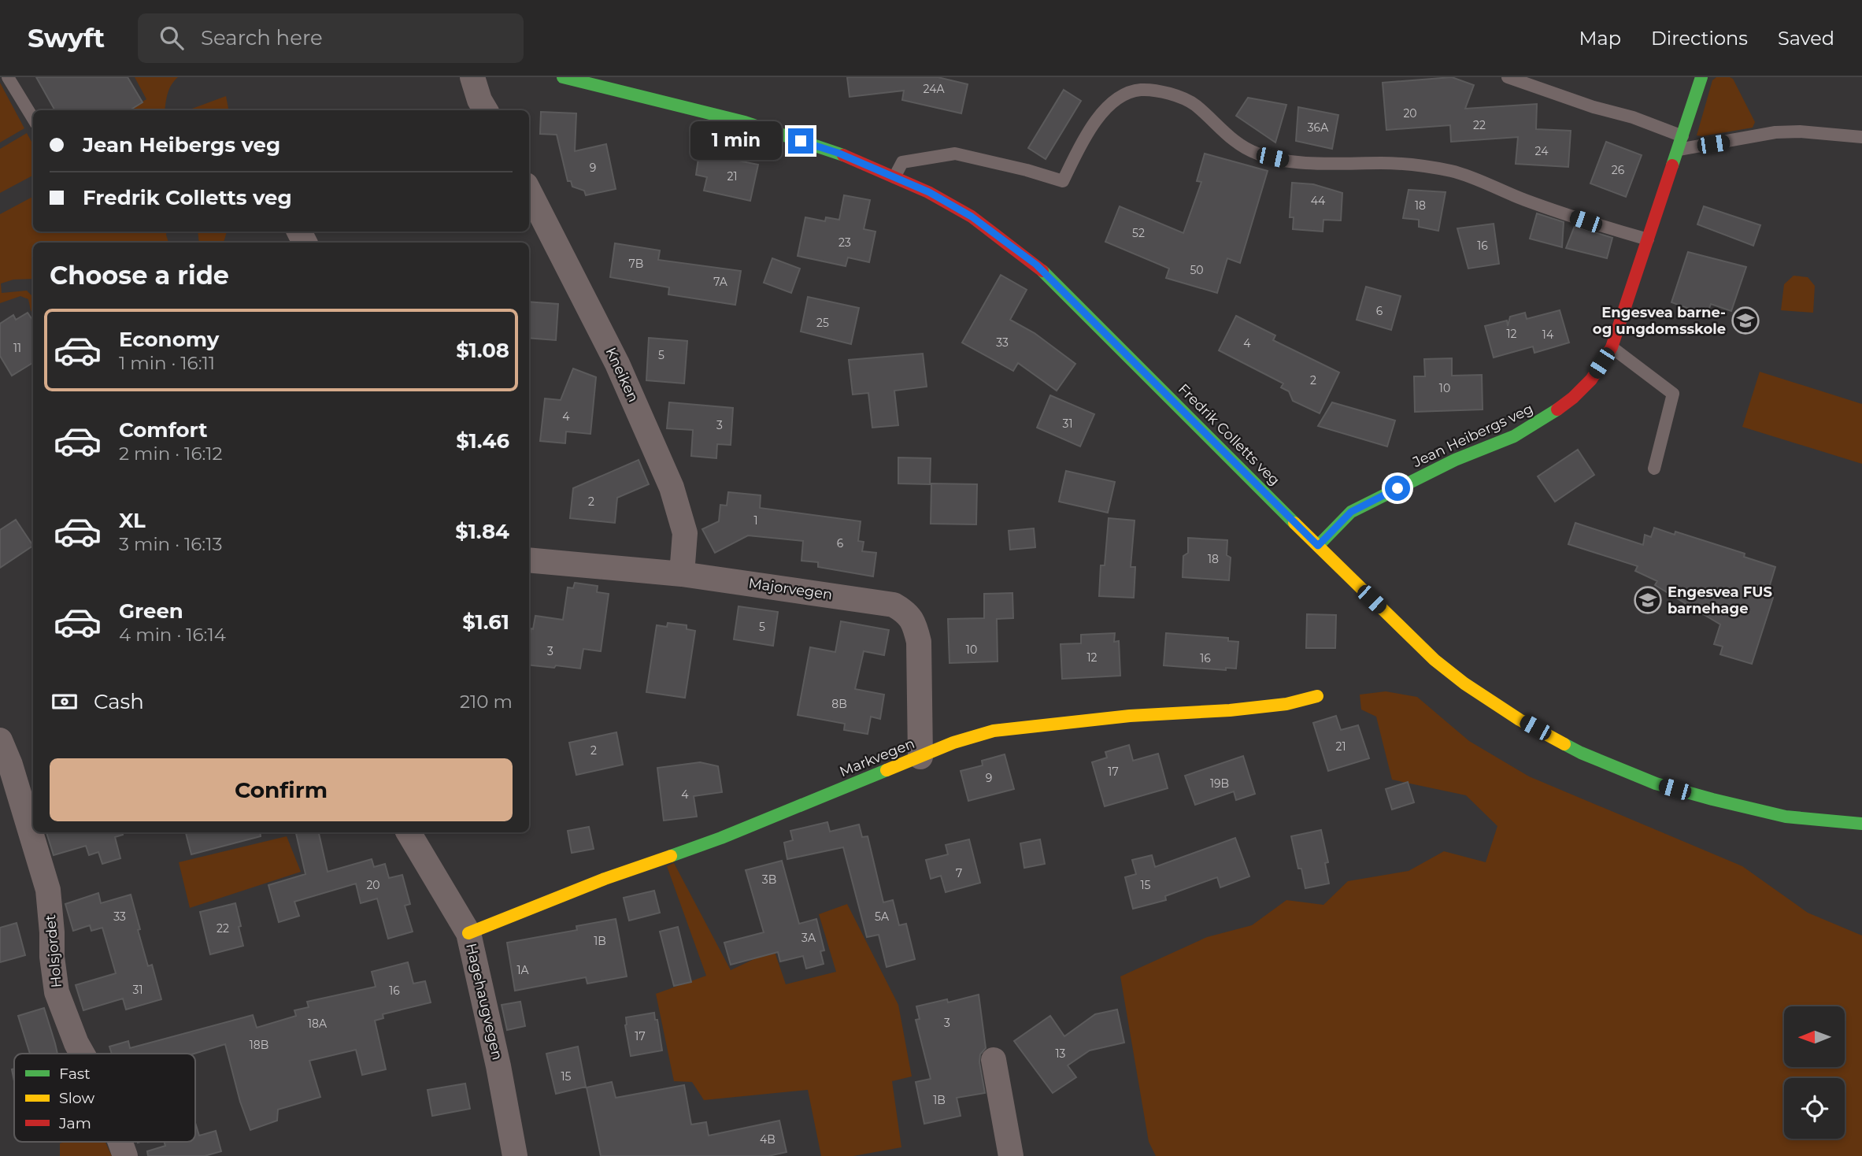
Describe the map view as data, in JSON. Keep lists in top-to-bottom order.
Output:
{
  "streets": {
    "street": [
      "Kneiken",
      "Fredrik Colletts veg",
      "Jean Heibergs veg",
      "Majorvegen",
      "Markvegen",
      "Holsjordet",
      "Hagehaugvegen"
    ]
  },
  "crossings": [
    ["Kneiken", "Majorvegen"],
    ["Fredrik Colletts veg", "Jean Heibergs veg"],
    ["Majorvegen", "Markvegen"],
    ["Markvegen", "Hagehaugvegen"]
  ],
  "places": {
    "school or university": ["Engesvea barne- og ungdomsskole", "Engesvea FUS barnehage"]
  },
  "house_numbers": [
    "24A",
    "20",
    "22",
    "36A",
    "24",
    "9",
    "26",
    "21",
    "44",
    "18",
    "52",
    "23",
    "16",
    "7B",
    "50",
    "7A",
    "6",
    "25",
    "12",
    "14",
    "33",
    "4",
    "11",
    "5",
    "2",
    "10",
    "4",
    "31",
    "3",
    "2",
    "1",
    "6",
    "18",
    "5",
    "10",
    "3",
    "12",
    "16",
    "8B",
    "21",
    "2",
    "17",
    "9",
    "19B",
    "4",
    "7",
    "3B",
    "20",
    "15",
    "33",
    "5A",
    "22",
    "3A",
    "1B",
    "1A",
    "31",
    "16",
    "3",
    "18A",
    "17",
    "18B",
    "13",
    "15",
    "1B",
    "4B"
  ],
  "legend": ["Fast", "Slow", "Jam"],
  "north": "left",
  "page": {
    "header": "Swyft",
    "search": "Search here",
    "nav": ["Map", "Directions", "Saved"],
    "banner": ["Jean Heibergs veg", "Fredrik Colletts veg"],
    "bubble": "1 min",
    "heading": "Choose a ride",
    "list": [
      {
        "name": "Economy",
        "note": "1 min · 16:11",
        "value": "$1.08"
      },
      {
        "name": "Comfort",
        "note": "2 min · 16:12",
        "value": "$1.46"
      },
      {
        "name": "XL",
        "note": "3 min · 16:13",
        "value": "$1.84"
      },
      {
        "name": "Green",
        "note": "4 min · 16:14",
        "value": "$1.61"
      }
    ],
    "pay": ["Cash", "210 m"],
    "buttons": "Confirm"
  }
}
